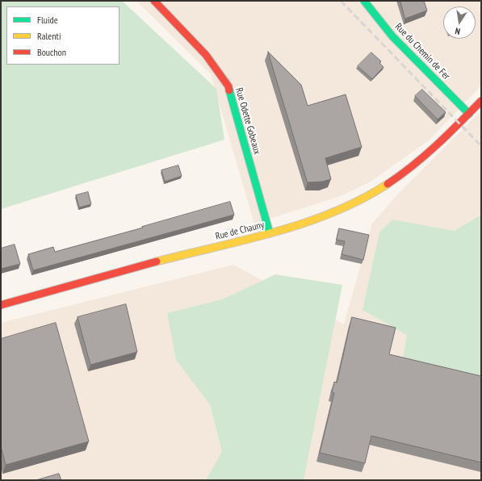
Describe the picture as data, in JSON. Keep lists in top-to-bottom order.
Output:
{
  "streets": {
    "street": ["Rue du Chemin de Fer", "Rue Odette Gobeaux", "Rue de Chauny"]
  },
  "crossings": [
    ["Rue du Chemin de Fer", "Rue de Chauny"],
    ["Rue Odette Gobeaux", "Rue de Chauny"]
  ],
  "legend": ["Fluide", "Ralenti", "Bouchon"],
  "north": "bottom"
}
